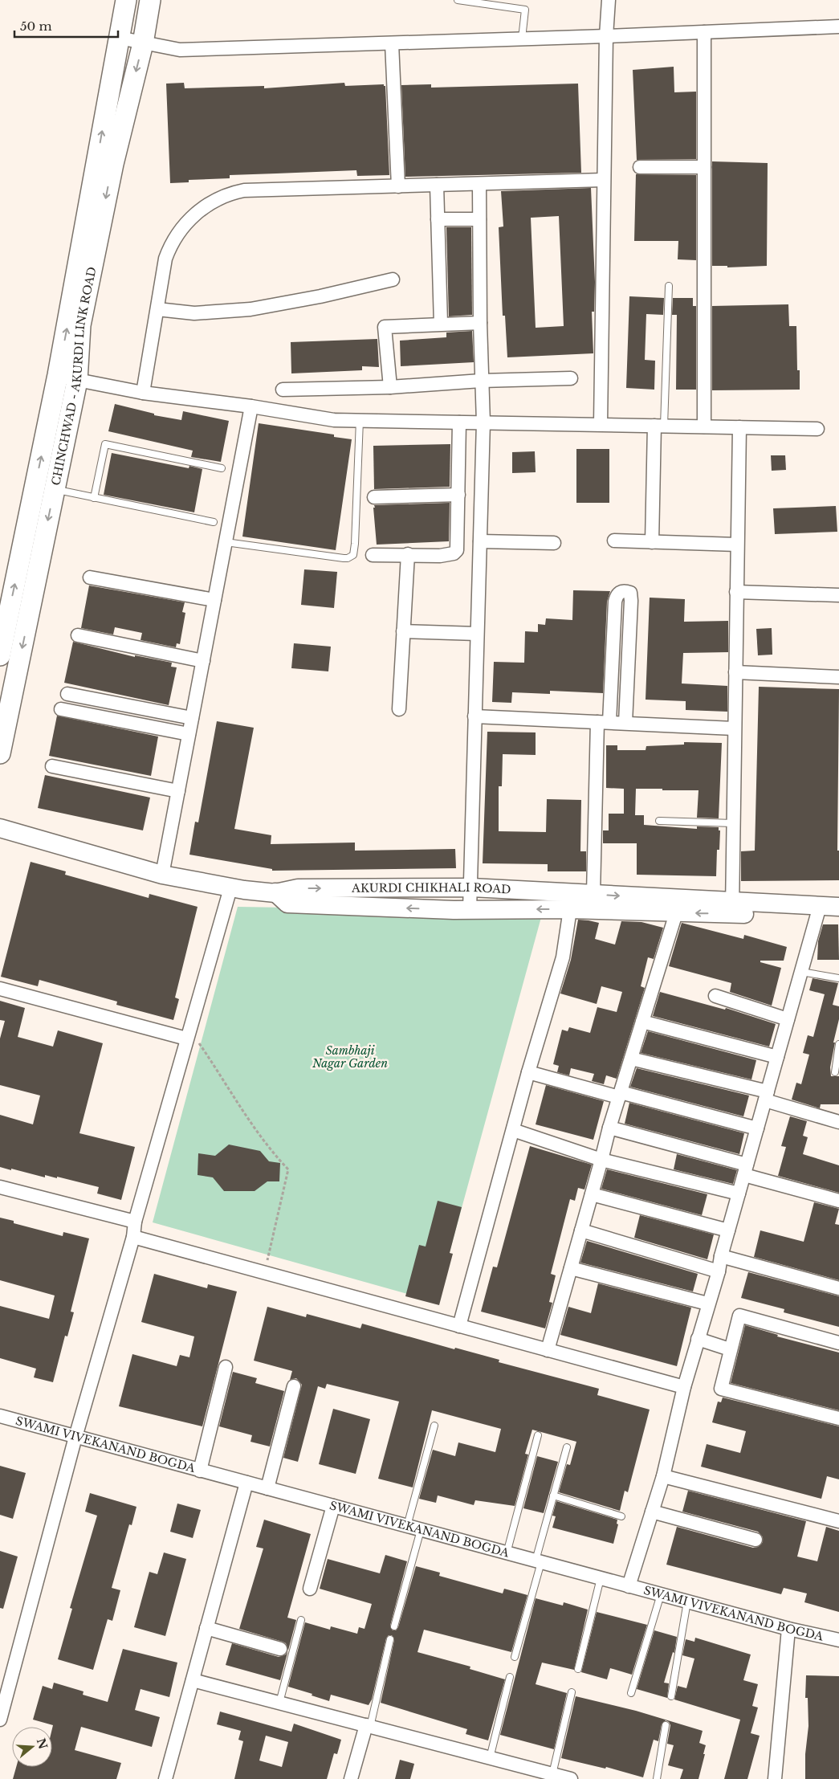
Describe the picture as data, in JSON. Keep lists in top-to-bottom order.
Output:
{
  "streets": {
    "main road": ["CHINCHWAD - AKURDI LINK ROAD", "AKURDI CHIKHALI ROAD"],
    "street": ["SWAMI VIVEKANAND BOGDA"]
  },
  "parks": ["Sambhaji Nagar Garden"],
  "scale_bar": "50 m",
  "north": "right"
}
